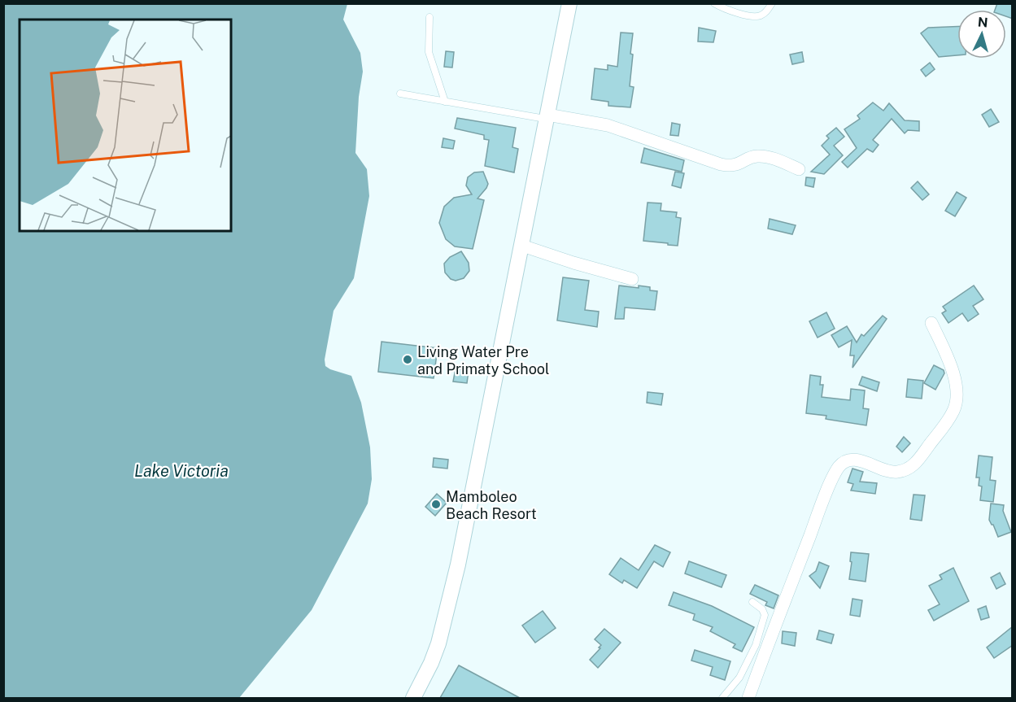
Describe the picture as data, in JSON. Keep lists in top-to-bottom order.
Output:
{
  "water": ["Lake Victoria"],
  "places": ["Living Water Pre and Primaty School", "Mamboleo Beach Resort"],
  "north": "top"
}
